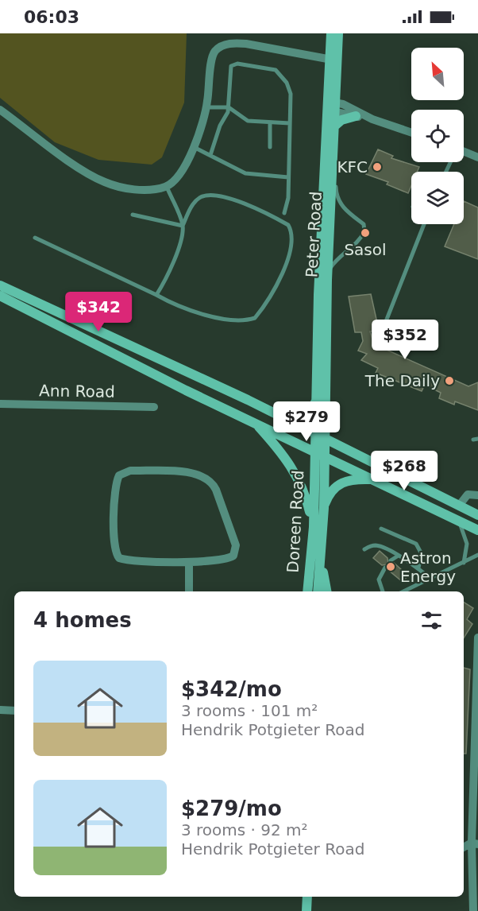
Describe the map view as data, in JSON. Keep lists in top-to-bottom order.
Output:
{
  "streets": {
    "main road": ["Peter Road", "Doreen Road"],
    "street": ["Ann Road"]
  },
  "places": [
    "KFC",
    "Sasol",
    "The Daily",
    "Astron Energy"
  ],
  "north": "top left",
  "page": {
    "status": "06:03",
    "price": [
      "$342",
      "$352",
      "$279",
      "$268"
    ],
    "heading": "4 homes",
    "list": [
      {
        "name": "$342/mo",
        "note": "3 rooms · 101 m² · Hendrik Potgieter Road"
      },
      {
        "name": "$279/mo",
        "note": "3 rooms · 92 m² · Hendrik Potgieter Road"
      }
    ]
  }
}
